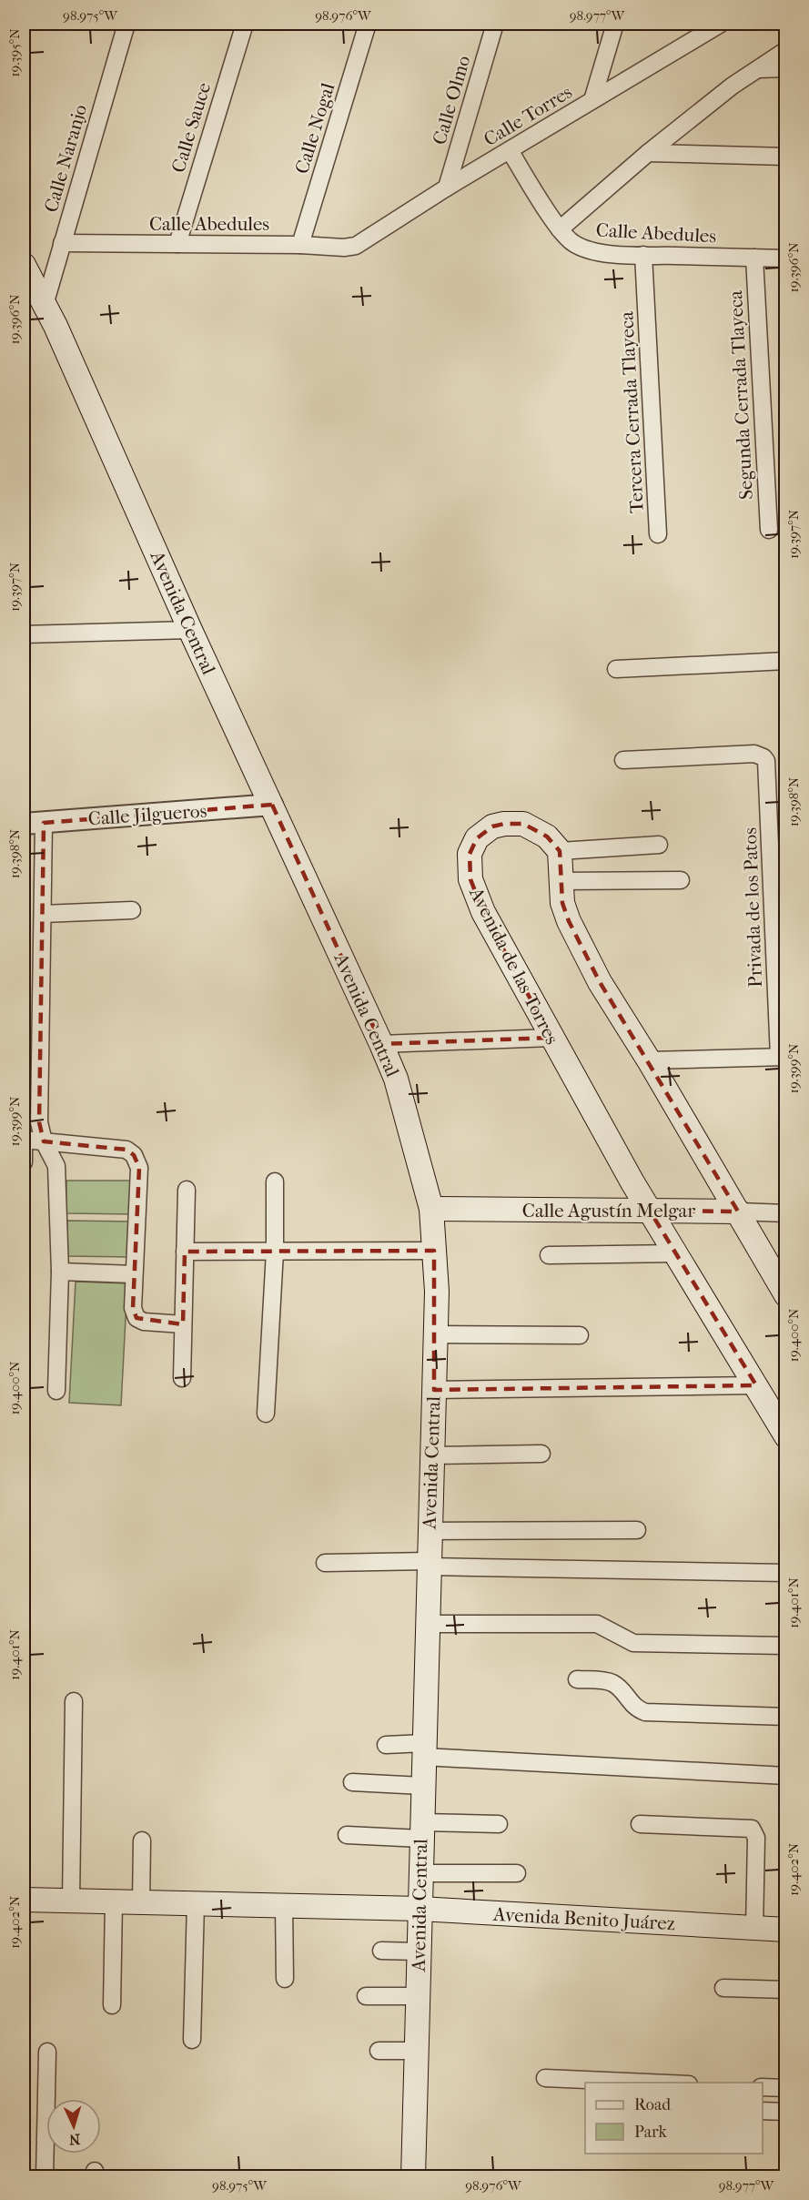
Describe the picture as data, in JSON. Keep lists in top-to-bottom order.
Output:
{
  "streets": {
    "main road": [
      "Avenida Central",
      "Avenida de las Torres",
      "Calle Agustín Melgar",
      "Avenida Benito Juárez"
    ],
    "street": [
      "Calle Olmo",
      "Calle Torres",
      "Calle Sauce",
      "Calle Nogal",
      "Calle Naranjo",
      "Calle Abedules",
      "Segunda Cerrada Tlayeca",
      "Tercera Cerrada Tlayeca",
      "Calle Jilgueros",
      "Privada de los Patos"
    ]
  },
  "crossings": [
    ["Calle Olmo", "Calle Torres"],
    ["Calle Torres", "Calle Abedules"],
    ["Calle Sauce", "Calle Abedules"],
    ["Calle Nogal", "Calle Abedules"],
    ["Calle Naranjo", "Calle Abedules"],
    ["Calle Naranjo", "Avenida Central"],
    ["Calle Abedules", "Segunda Cerrada Tlayeca"],
    ["Calle Abedules", "Tercera Cerrada Tlayeca"],
    ["Avenida Central", "Calle Jilgueros"],
    ["Avenida Central", "Calle Agustín Melgar"],
    ["Avenida Central", "Avenida Benito Juárez"],
    ["Avenida de las Torres", "Calle Agustín Melgar"]
  ],
  "legend": ["Road", "Park"],
  "north": "bottom",
  "coordinates": [
    "98.975°W",
    "98.976°W",
    "98.977°W",
    "19.395°N",
    "19.396°N",
    "19.397°N",
    "19.398°N",
    "19.399°N",
    "19.400°N",
    "19.401°N",
    "19.402°N"
  ]
}
